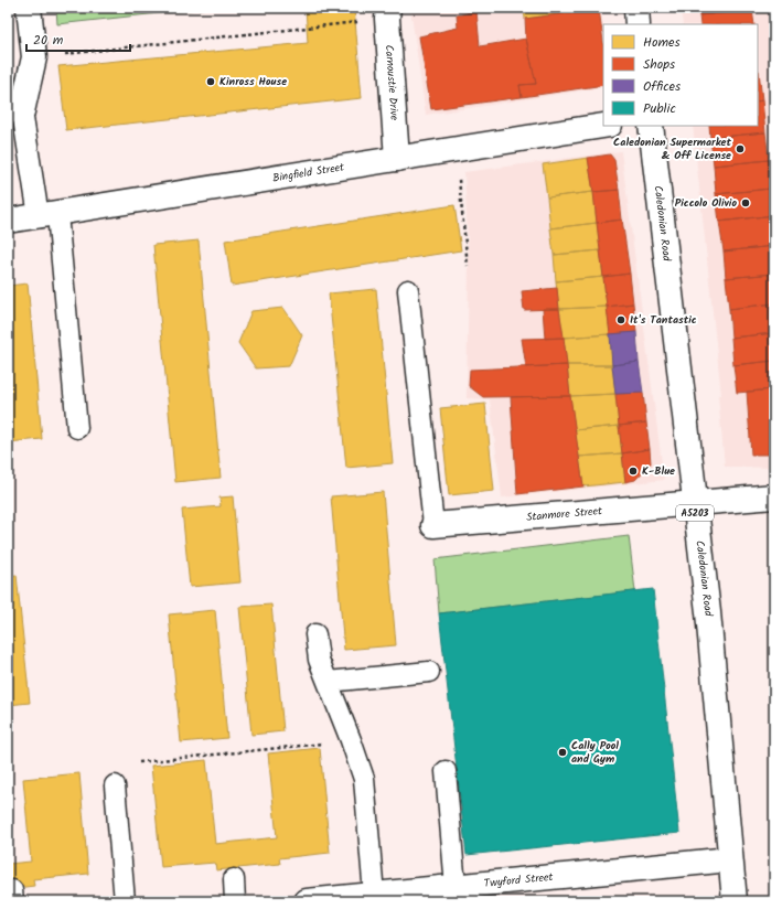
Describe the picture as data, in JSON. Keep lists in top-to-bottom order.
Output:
{
  "streets": {
    "street": [
      "Carnoustie Drive",
      "Bingfield Street",
      "Caledonian Road",
      "A5203",
      "Stanmore Street",
      "Twyford Street"
    ]
  },
  "crossings": [
    ["Carnoustie Drive", "Bingfield Street"],
    ["Caledonian Road", "Stanmore Street"],
    ["Caledonian Road", "Twyford Street"]
  ],
  "places": [
    "Kinross House",
    "Caledonian Supermarket & Off License",
    "Piccolo Olivio",
    "It's Tantastic",
    "K-Blue",
    "Cally Pool and Gym"
  ],
  "legend": [
    "Homes",
    "Shops",
    "Offices",
    "Public"
  ],
  "scale_bar": "20 m"
}
